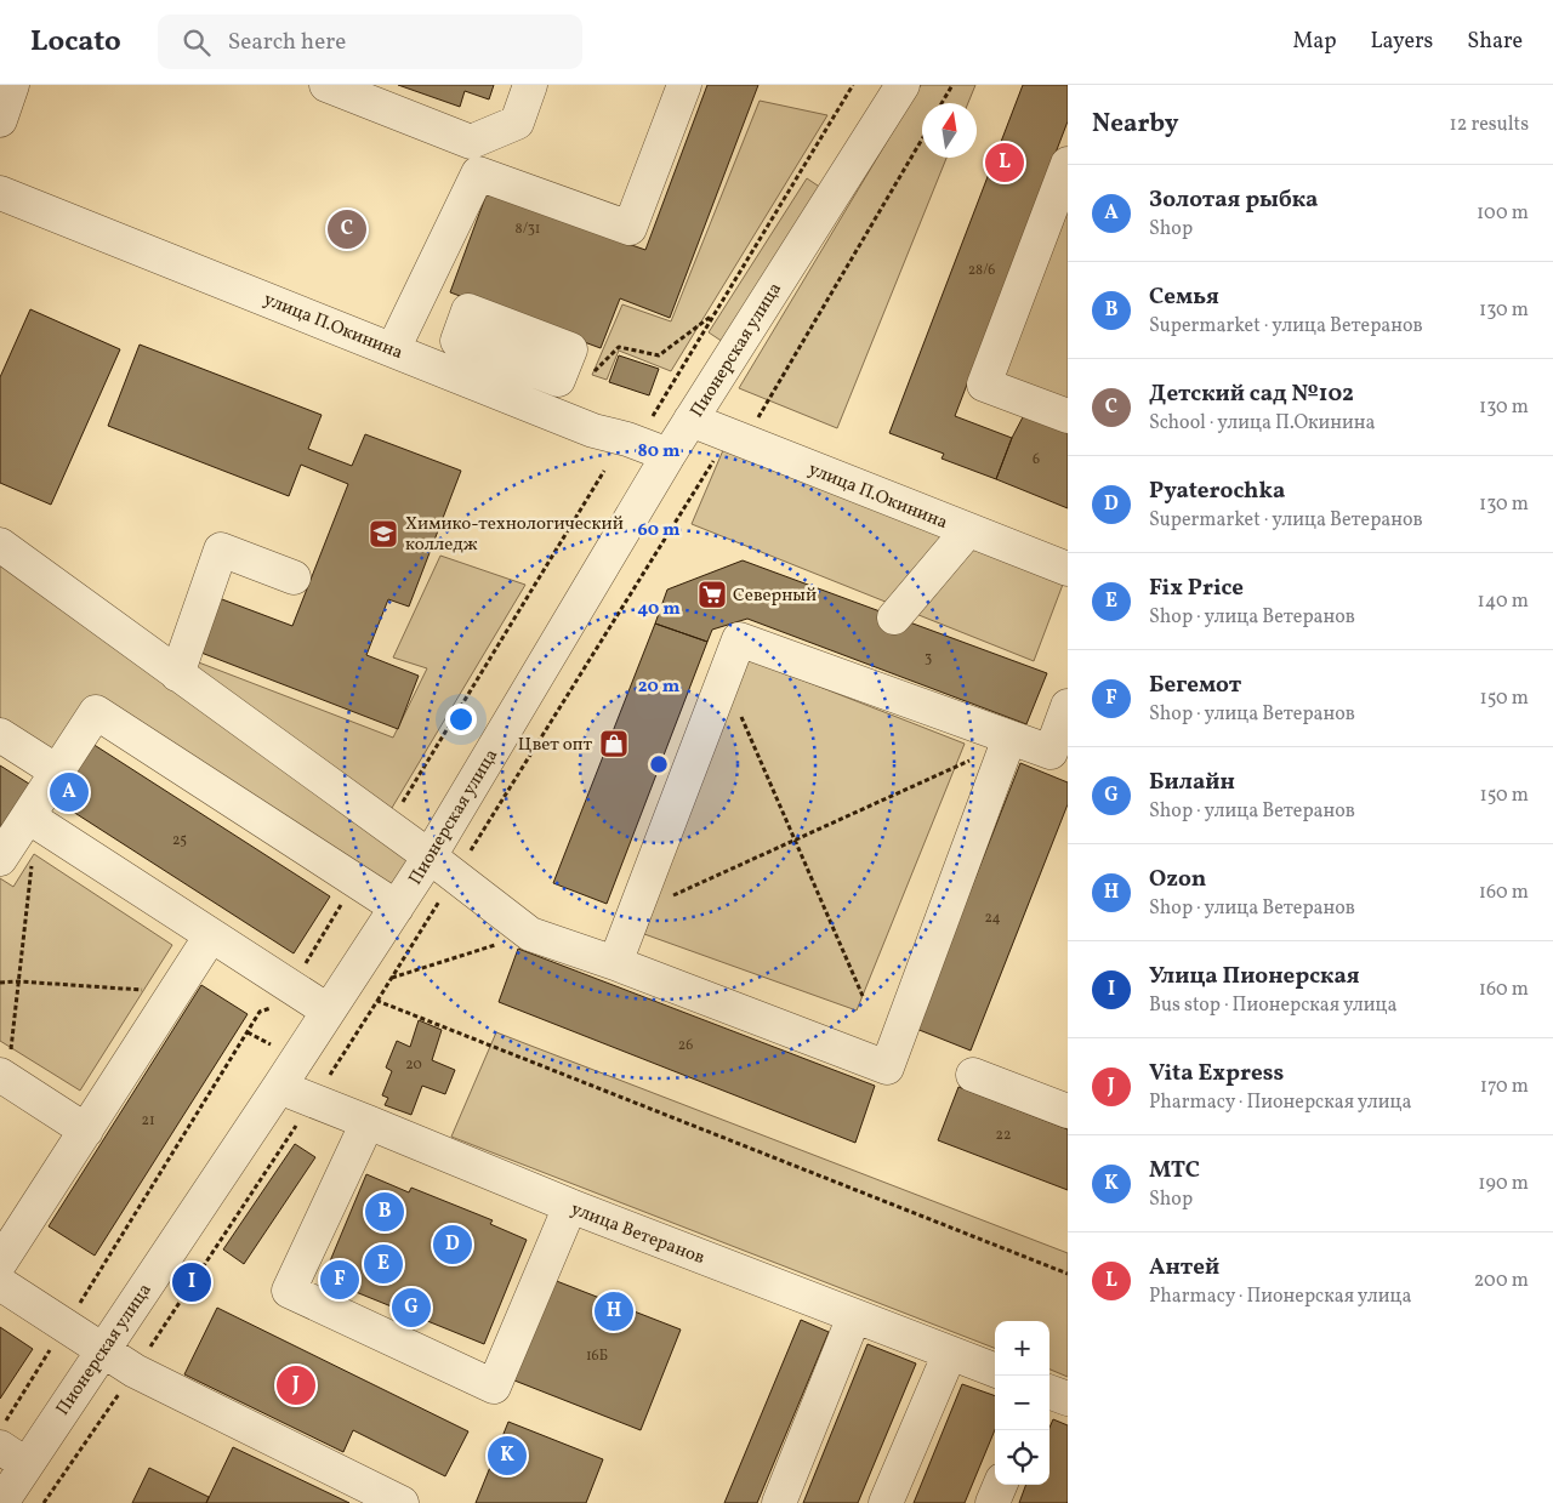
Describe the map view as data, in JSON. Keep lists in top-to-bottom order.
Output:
{
  "streets": {
    "street": ["улица П.Окинина", "Пионерская улица", "улица Ветеранов"]
  },
  "crossings": [
    ["улица П.Окинина", "Пионерская улица"],
    ["Пионерская улица", "улица Ветеранов"]
  ],
  "places": {
    "school or university": ["Химико-технологический колледж"],
    "supermarket": ["Северный"],
    "shop": ["Цвет опт"]
  },
  "house_numbers": [
    "8/31",
    "28/6",
    "6",
    "3",
    "25",
    "24",
    "26",
    "20",
    "21",
    "22",
    "16Б"
  ],
  "north": "top",
  "page": {
    "header": "Locato",
    "search": "Search here",
    "nav": ["Map", "Layers", "Share"],
    "heading": ["Nearby", "12 results"],
    "pins": [
      "L",
      "C",
      "A",
      "B",
      "D",
      "E",
      "F",
      "I",
      "G",
      "H",
      "J",
      "K"
    ],
    "list": [
      {
        "mark": "A",
        "name": "Золотая рыбка",
        "note": "Shop",
        "value": "100 m"
      },
      {
        "mark": "B",
        "name": "Семья",
        "note": "Supermarket · улица Ветеранов",
        "value": "130 m"
      },
      {
        "mark": "C",
        "name": "Детский сад №102",
        "note": "School · улица П.Окинина",
        "value": "130 m"
      },
      {
        "mark": "D",
        "name": "Pyaterochka",
        "note": "Supermarket · улица Ветеранов",
        "value": "130 m"
      },
      {
        "mark": "E",
        "name": "Fix Price",
        "note": "Shop · улица Ветеранов",
        "value": "140 m"
      },
      {
        "mark": "F",
        "name": "Бегемот",
        "note": "Shop · улица Ветеранов",
        "value": "150 m"
      },
      {
        "mark": "G",
        "name": "Билайн",
        "note": "Shop · улица Ветеранов",
        "value": "150 m"
      },
      {
        "mark": "H",
        "name": "Ozon",
        "note": "Shop · улица Ветеранов",
        "value": "160 m"
      },
      {
        "mark": "I",
        "name": "Улица Пионерская",
        "note": "Bus stop · Пионерская улица",
        "value": "160 m"
      },
      {
        "mark": "J",
        "name": "Vita Express",
        "note": "Pharmacy · Пионерская улица",
        "value": "170 m"
      },
      {
        "mark": "K",
        "name": "МТС",
        "note": "Shop",
        "value": "190 m"
      },
      {
        "mark": "L",
        "name": "Антей",
        "note": "Pharmacy · Пионерская улица",
        "value": "200 m"
      }
    ],
    "map_buttons": ["+", "−"]
  },
  "rings": [
    "80 m",
    "60 m",
    "40 m",
    "20 m"
  ]
}
